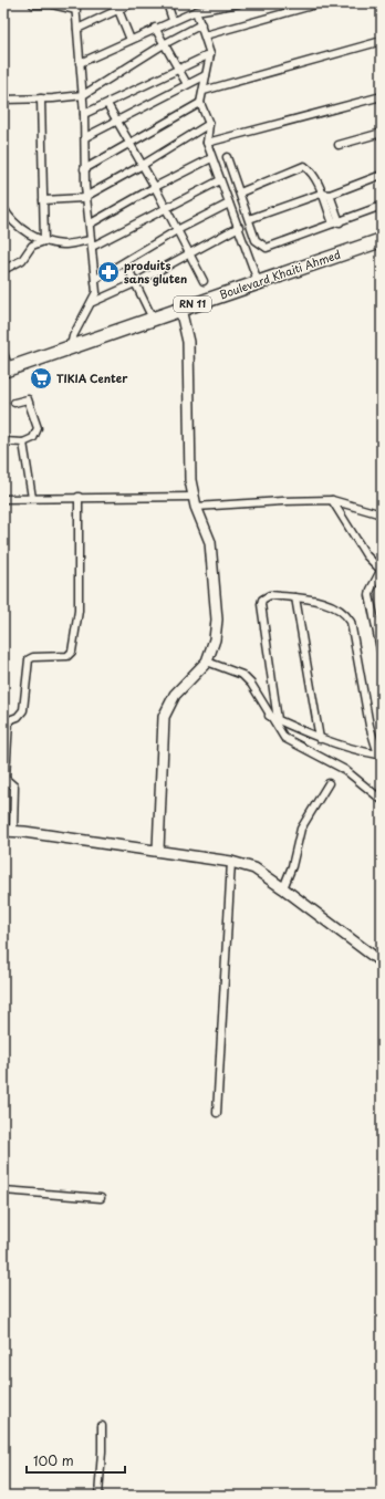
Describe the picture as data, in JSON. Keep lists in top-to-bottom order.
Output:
{
  "streets": {
    "highway": ["Boulevard Khaiti Ahmed", "RN 11"]
  },
  "places": {
    "pharmacy": ["produits sans gluten"],
    "supermarket": ["TIKIA Center"]
  },
  "scale_bar": "100 m"
}
